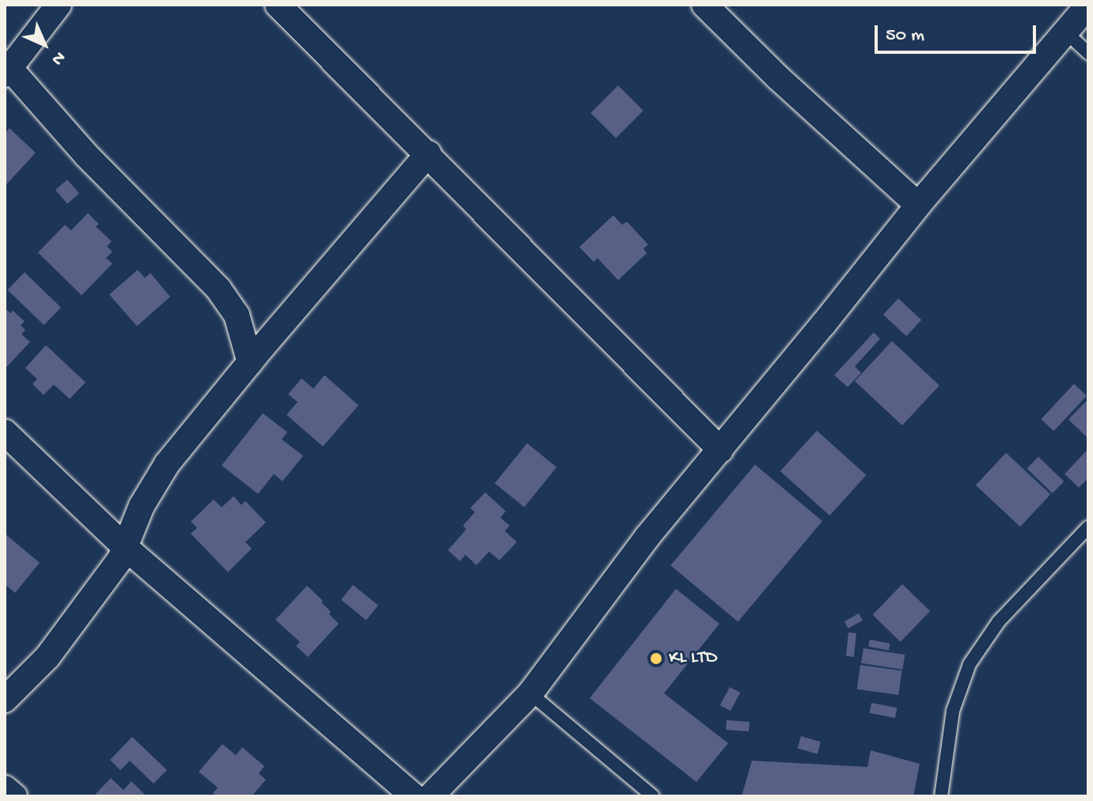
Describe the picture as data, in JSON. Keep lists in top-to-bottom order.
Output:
{
  "places": ["KL LTD"],
  "scale_bar": "50 m",
  "north": "bottom right"
}
